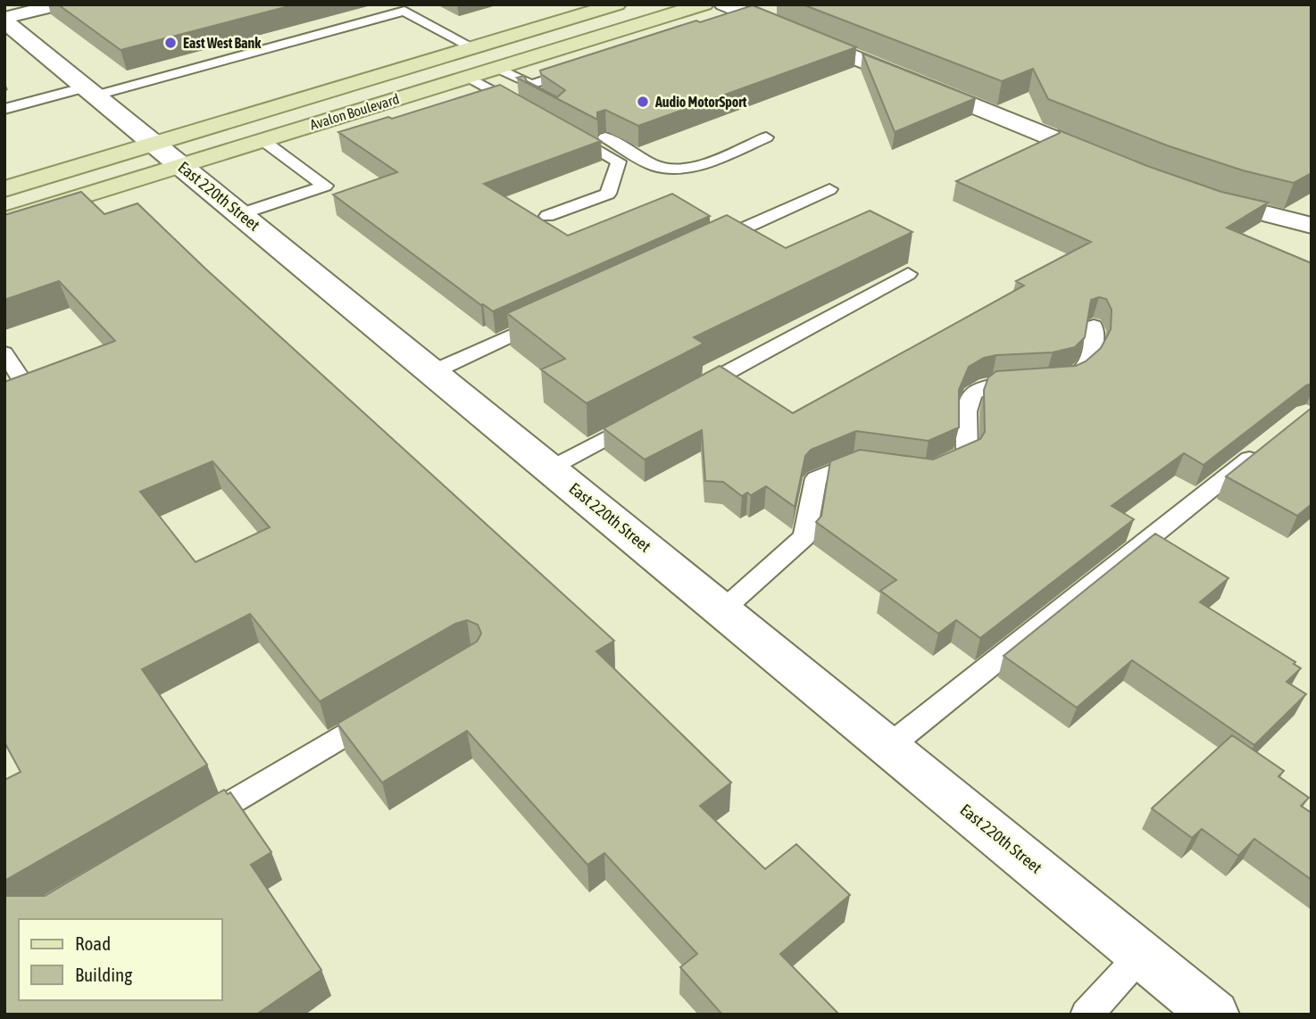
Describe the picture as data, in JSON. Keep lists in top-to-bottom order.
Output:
{
  "streets": {
    "main road": ["Avalon Boulevard"],
    "street": ["East 220th Street"]
  },
  "crossings": [
    ["Avalon Boulevard", "East 220th Street"]
  ],
  "places": ["East West Bank", "Audio MotorSport"],
  "legend": ["Road", "Building"]
}
